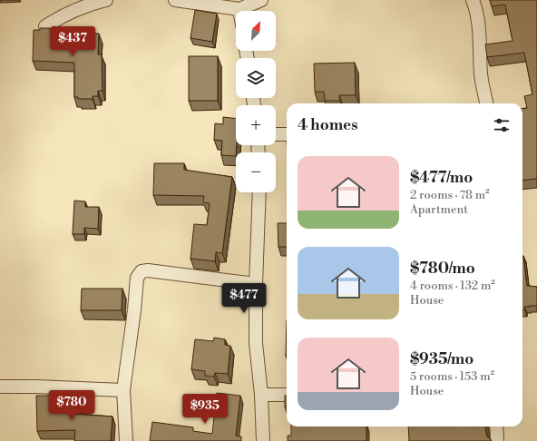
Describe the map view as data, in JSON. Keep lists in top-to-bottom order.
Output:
{
  "north": "top right",
  "page": {
    "map_buttons": ["+", "−"],
    "price": [
      "$437",
      "$477",
      "$780",
      "$935"
    ],
    "heading": "4 homes",
    "list": [
      {
        "name": "$477/mo",
        "note": "2 rooms · 78 m² · Apartment"
      },
      {
        "name": "$780/mo",
        "note": "4 rooms · 132 m² · House"
      },
      {
        "name": "$935/mo",
        "note": "5 rooms · 153 m² · House"
      }
    ]
  }
}
